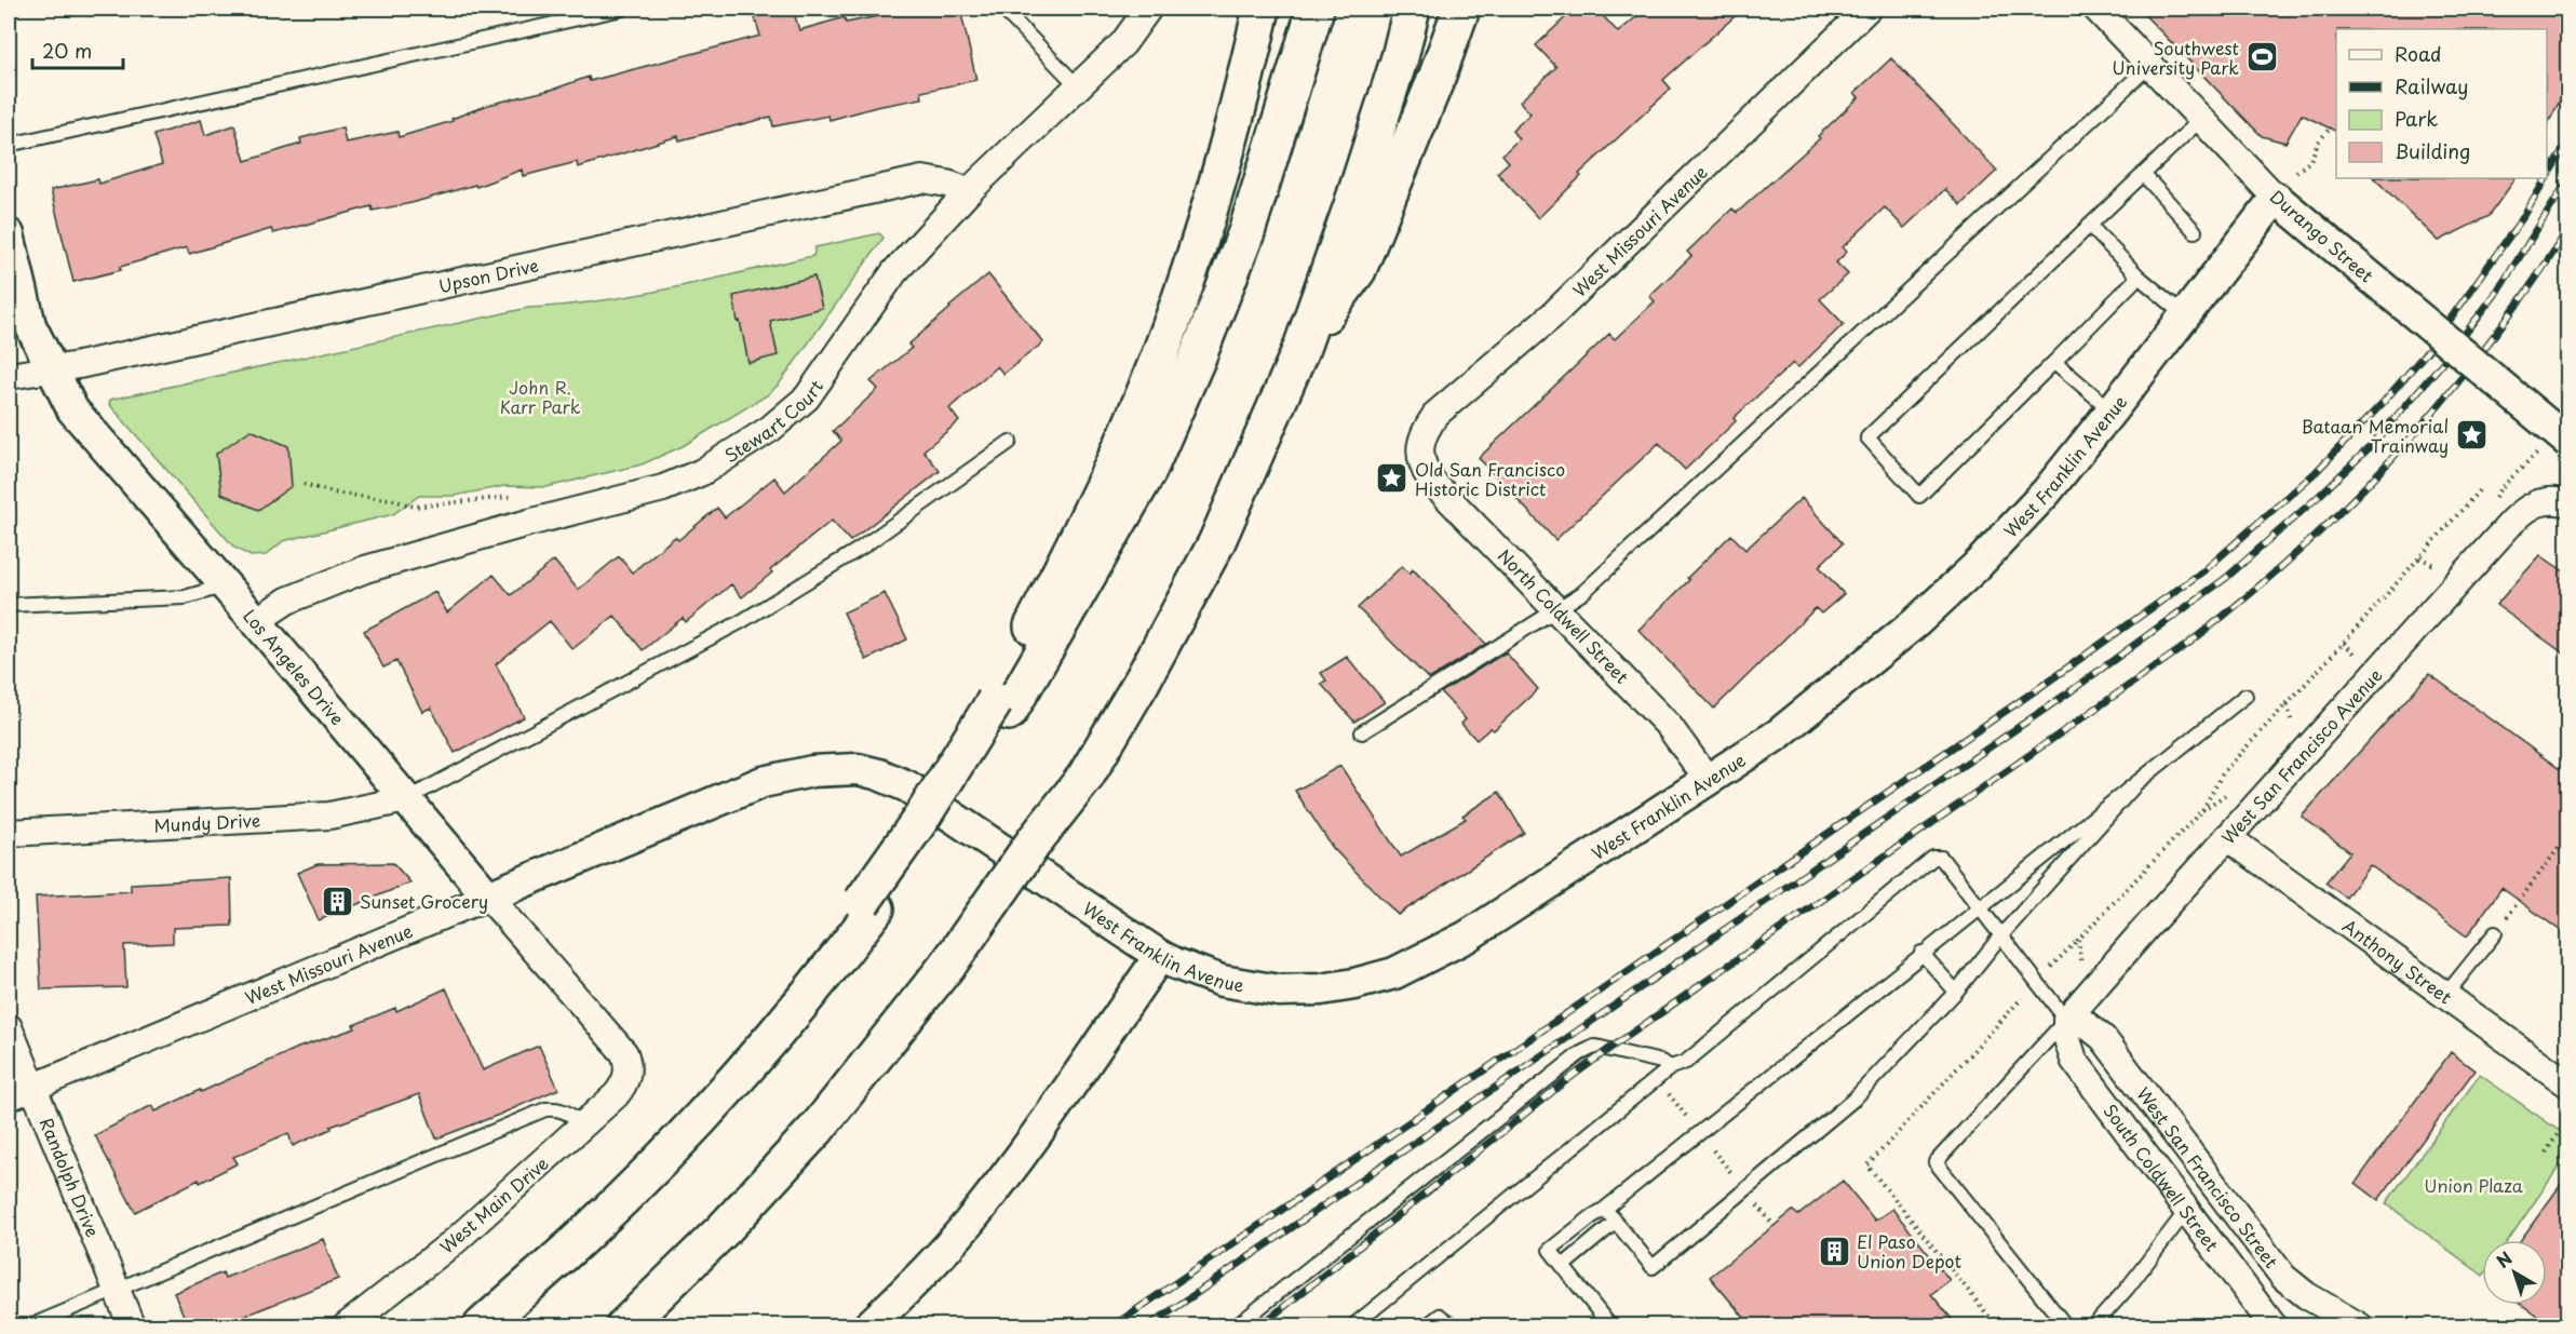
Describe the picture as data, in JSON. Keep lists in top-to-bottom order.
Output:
{
  "streets": {
    "street": [
      "West Missouri Avenue",
      "Durango Street",
      "Upson Drive",
      "Stewart Court",
      "West Franklin Avenue",
      "North Coldwell Street",
      "Los Angeles Drive",
      "West San Francisco Avenue",
      "Mundy Drive",
      "Anthony Street",
      "Randolph Drive",
      "South Coldwell Street",
      "West San Francisco Street",
      "West Main Drive"
    ]
  },
  "crossings": [
    ["West Missouri Avenue", "West Franklin Avenue"],
    ["West Missouri Avenue", "North Coldwell Street"],
    ["West Missouri Avenue", "Los Angeles Drive"],
    ["West Missouri Avenue", "Randolph Drive"],
    ["Durango Street", "West Franklin Avenue"],
    ["Upson Drive", "Stewart Court"],
    ["Upson Drive", "Los Angeles Drive"],
    ["Stewart Court", "Los Angeles Drive"],
    ["West Franklin Avenue", "North Coldwell Street"],
    ["Los Angeles Drive", "Mundy Drive"],
    ["Los Angeles Drive", "West Main Drive"],
    ["West San Francisco Avenue", "Anthony Street"],
    ["West San Francisco Avenue", "South Coldwell Street"],
    ["West San Francisco Avenue", "West San Francisco Street"],
    ["South Coldwell Street", "West San Francisco Street"]
  ],
  "parks": ["John R. Karr Park", "Union Plaza"],
  "places": {
    "sports": ["Southwest University Park"],
    "place": ["Bataan Memorial Trainway", "Old San Francisco Historic District"],
    "building": ["Sunset Grocery", "El Paso Union Depot"]
  },
  "legend": [
    "Road",
    "Railway",
    "Park",
    "Building"
  ],
  "scale_bar": "20 m",
  "north": "top left"
}
